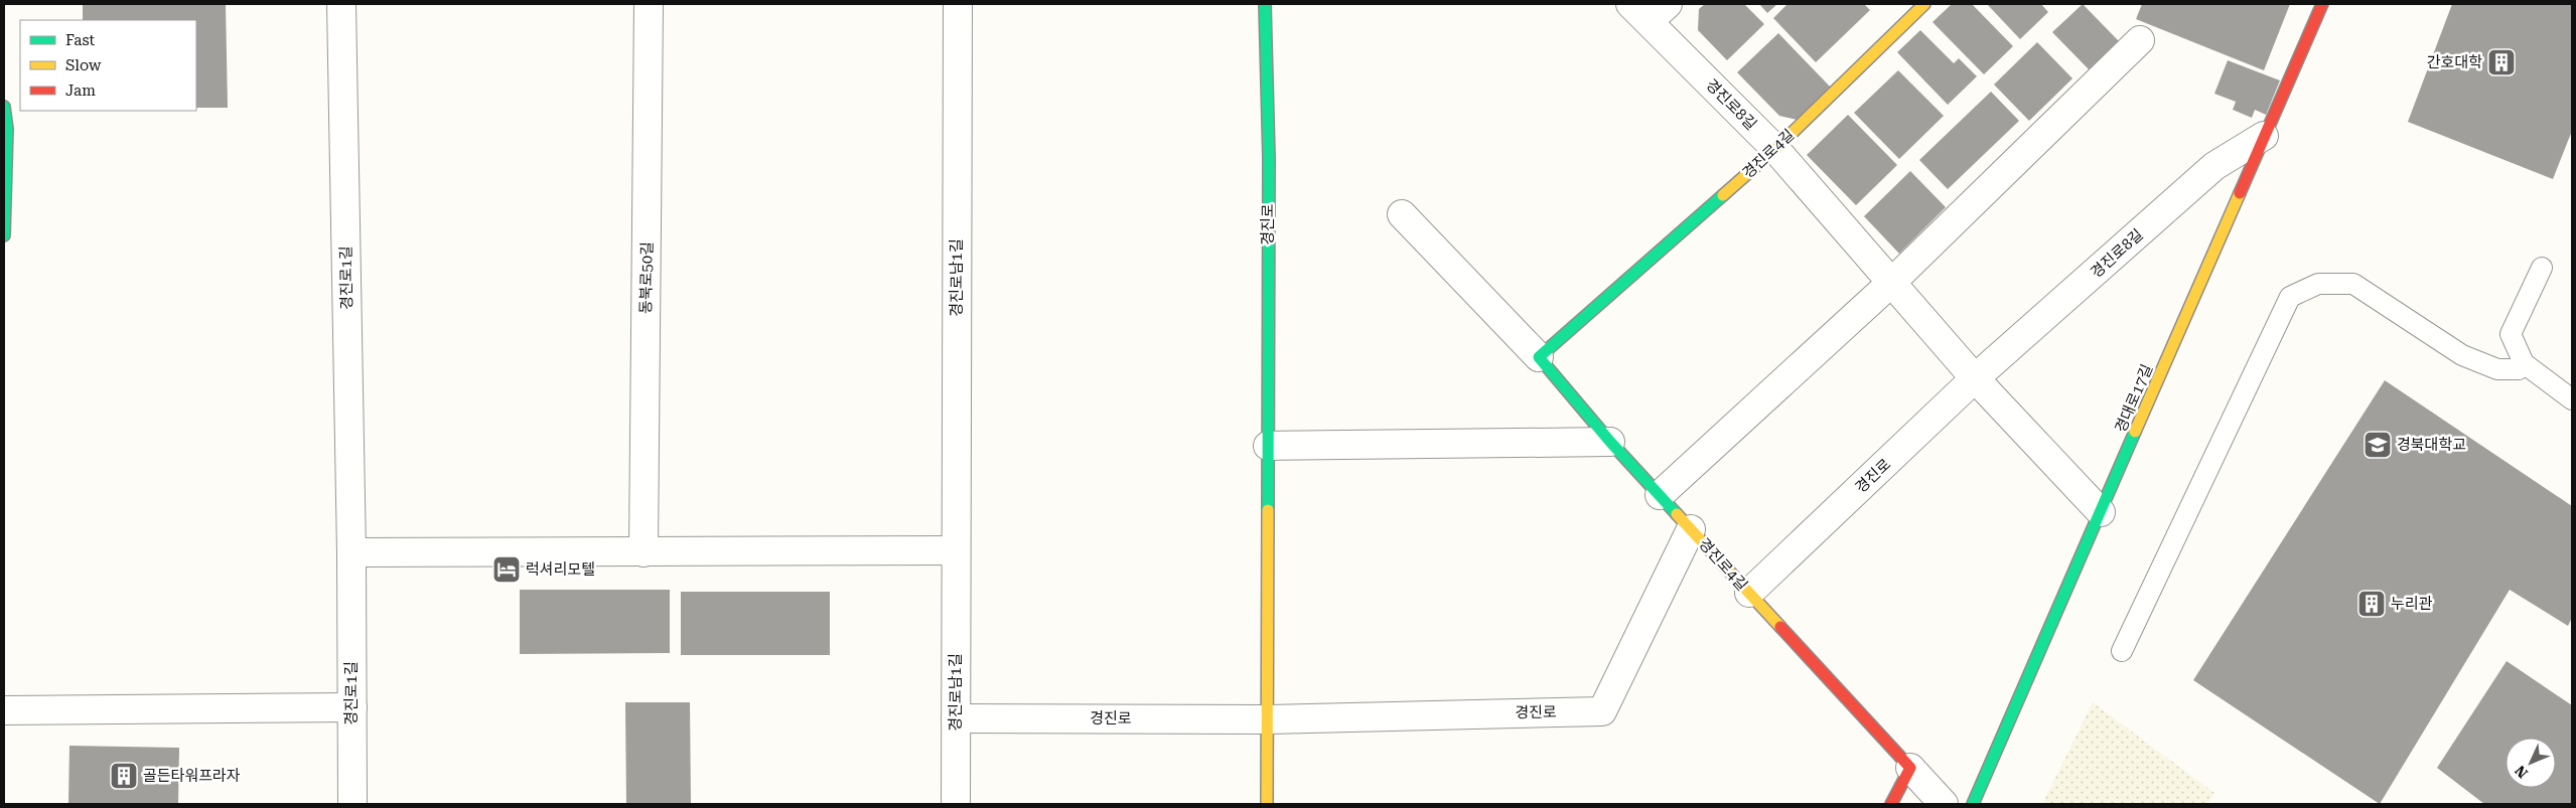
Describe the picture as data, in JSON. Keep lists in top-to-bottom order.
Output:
{
  "streets": {
    "street": [
      "경진로8길",
      "경진로4길",
      "경진로",
      "경진로1길",
      "동북로50길",
      "경진로남1길",
      "경대로17길"
    ]
  },
  "crossings": [
    ["경진로8길", "경진로4길"],
    ["경진로8길", "경진로"],
    ["경진로8길", "경대로17길"],
    ["경진로4길", "경진로"],
    ["경진로", "경진로남1길"]
  ],
  "places": {
    "building": ["간호대학", "누리관", "골든타워프라자"],
    "school or university": ["경북대학교"],
    "hotel": ["럭셔리모텔"]
  },
  "legend": ["Fast", "Slow", "Jam"],
  "north": "bottom left"
}
